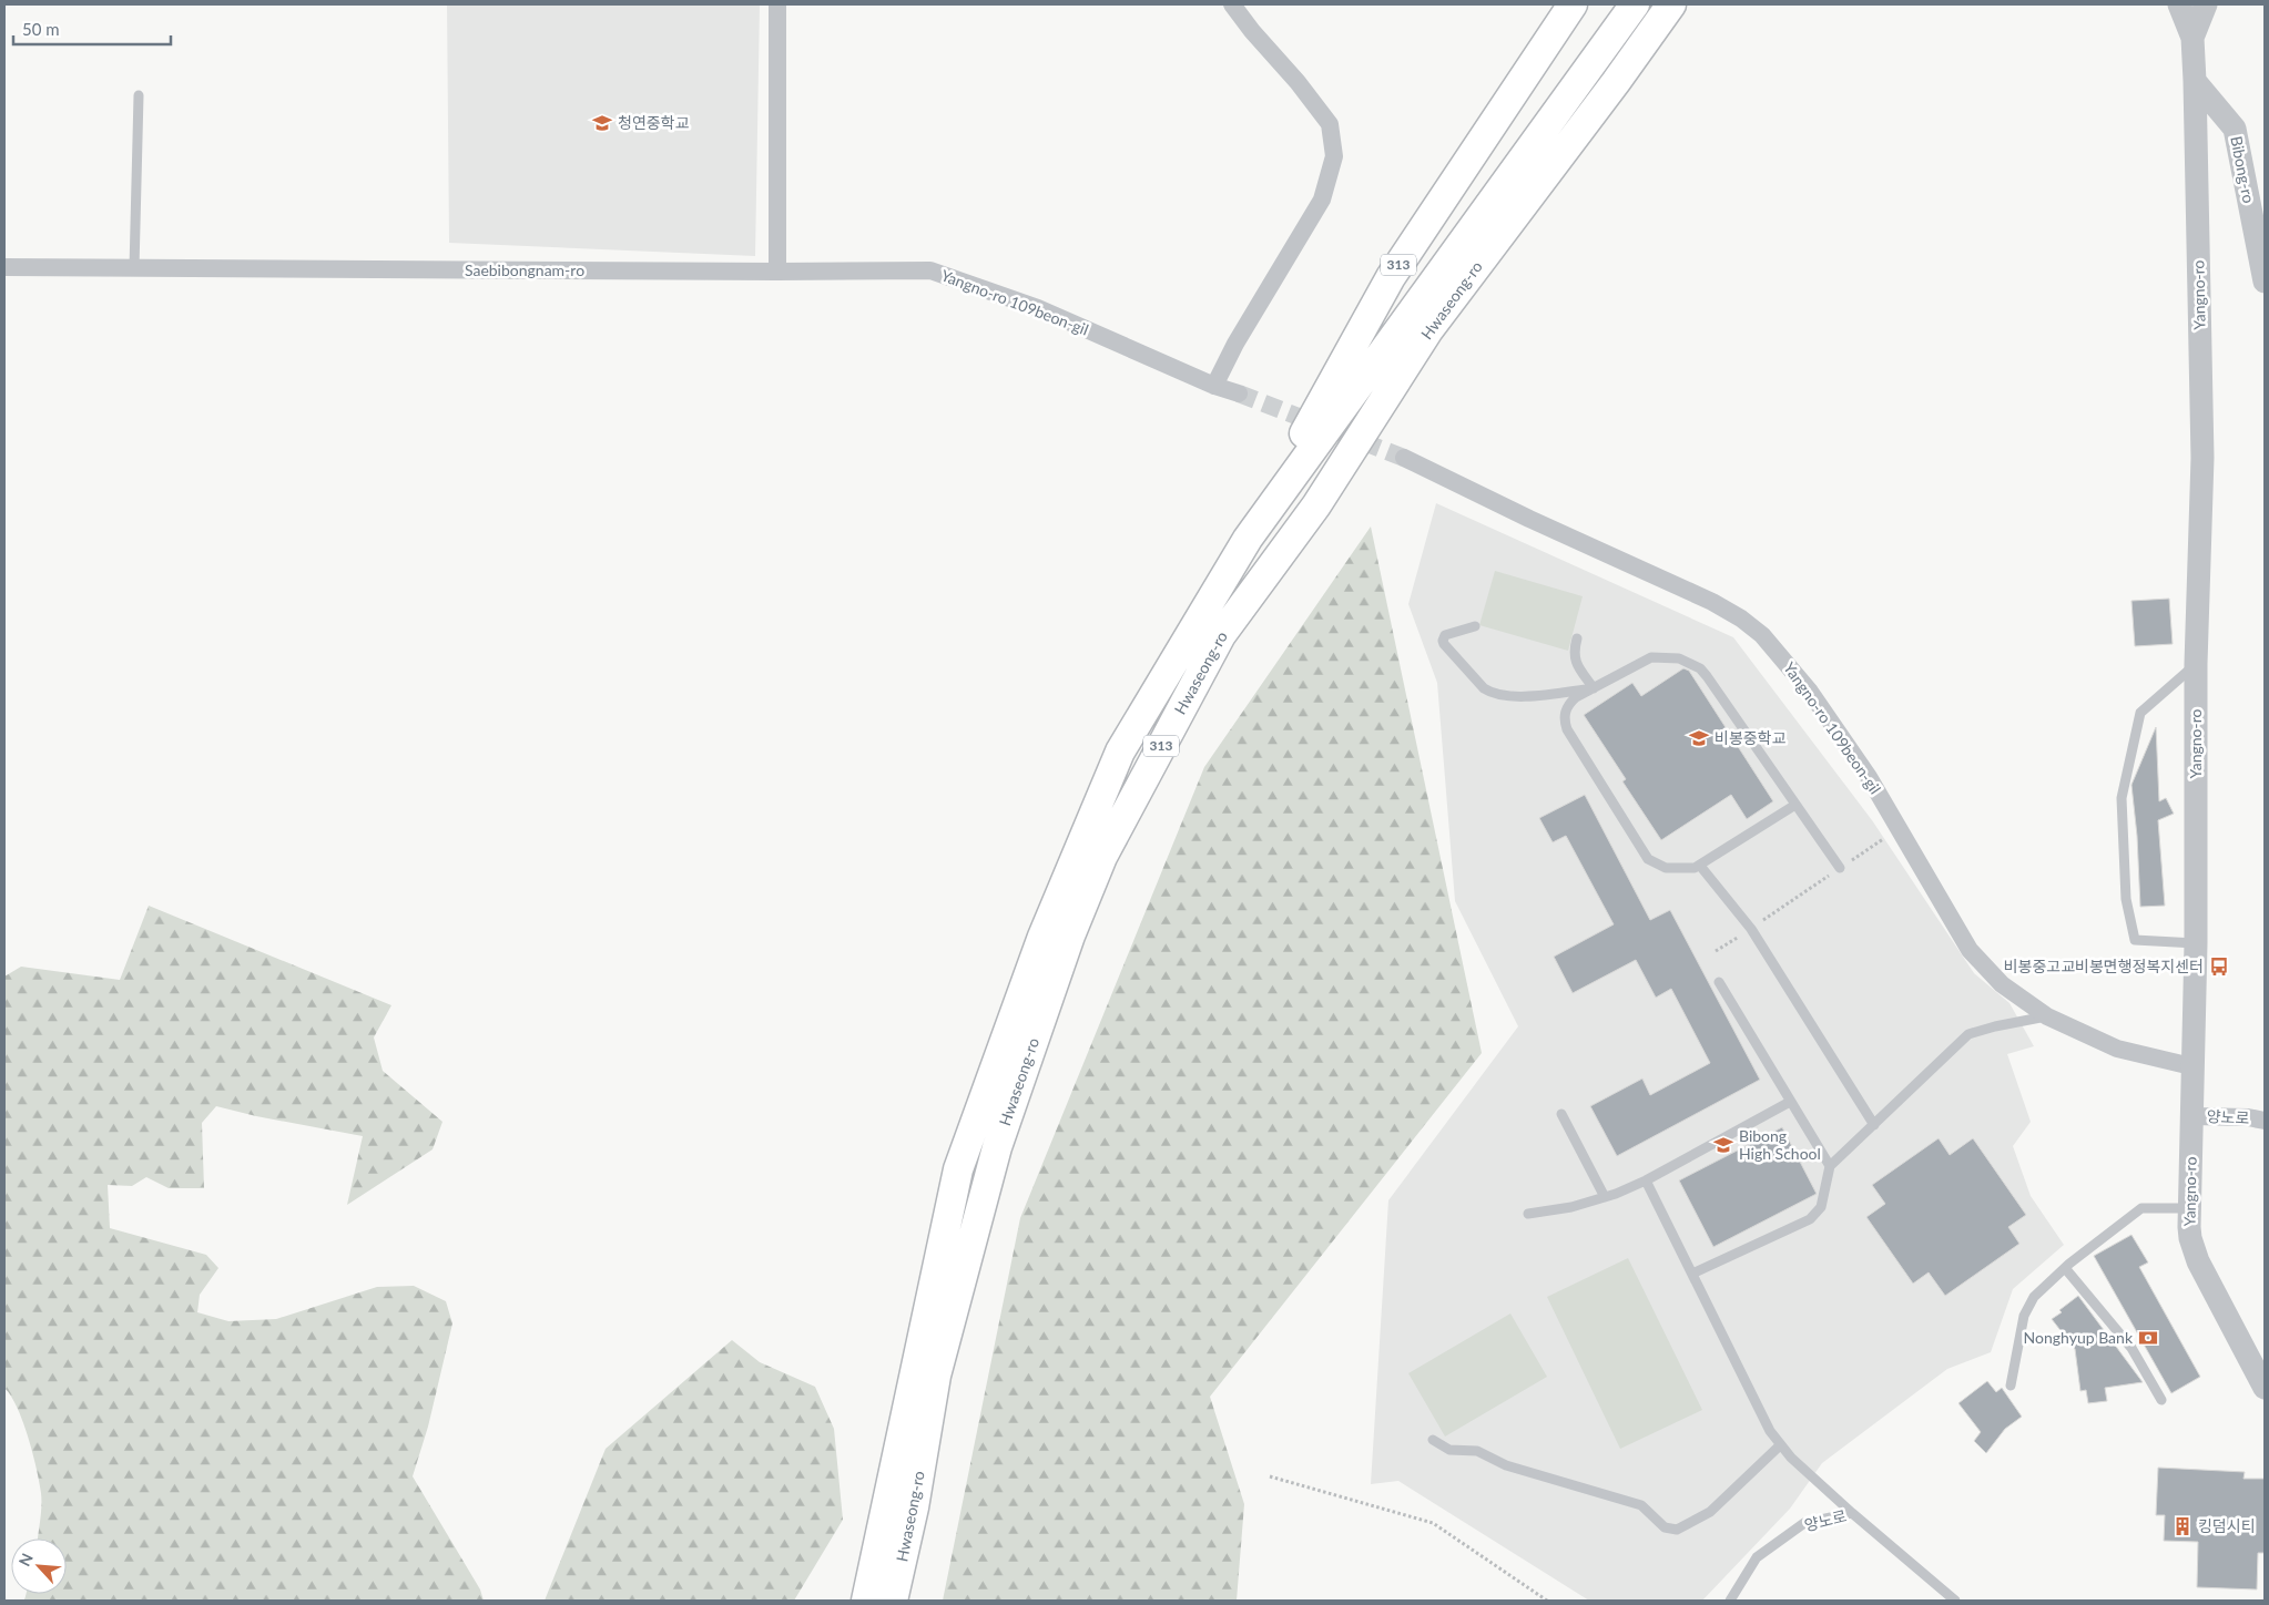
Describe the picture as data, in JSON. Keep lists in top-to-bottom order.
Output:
{
  "streets": {
    "main road": ["313", "Hwaseong-ro"],
    "street": [
      "Bibong-ro",
      "Saebibongnam-ro",
      "Yangno-ro",
      "Yangno-ro 109beon-gil",
      "양노로"
    ]
  },
  "crossings": [
    ["Bibong-ro", "Yangno-ro"],
    ["313", "Hwaseong-ro"],
    ["Saebibongnam-ro", "Yangno-ro 109beon-gil"],
    ["Yangno-ro", "Yangno-ro 109beon-gil"],
    ["Yangno-ro", "양노로"]
  ],
  "places": {
    "school or university": ["청연중학교", "비봉중학교", "Bibong High School"],
    "bus stop": ["비봉중고교비봉면행정복지센터"],
    "bank": ["Nonghyup Bank"],
    "building": ["킹덤시티"]
  },
  "scale_bar": "50 m",
  "north": "top left"
}
